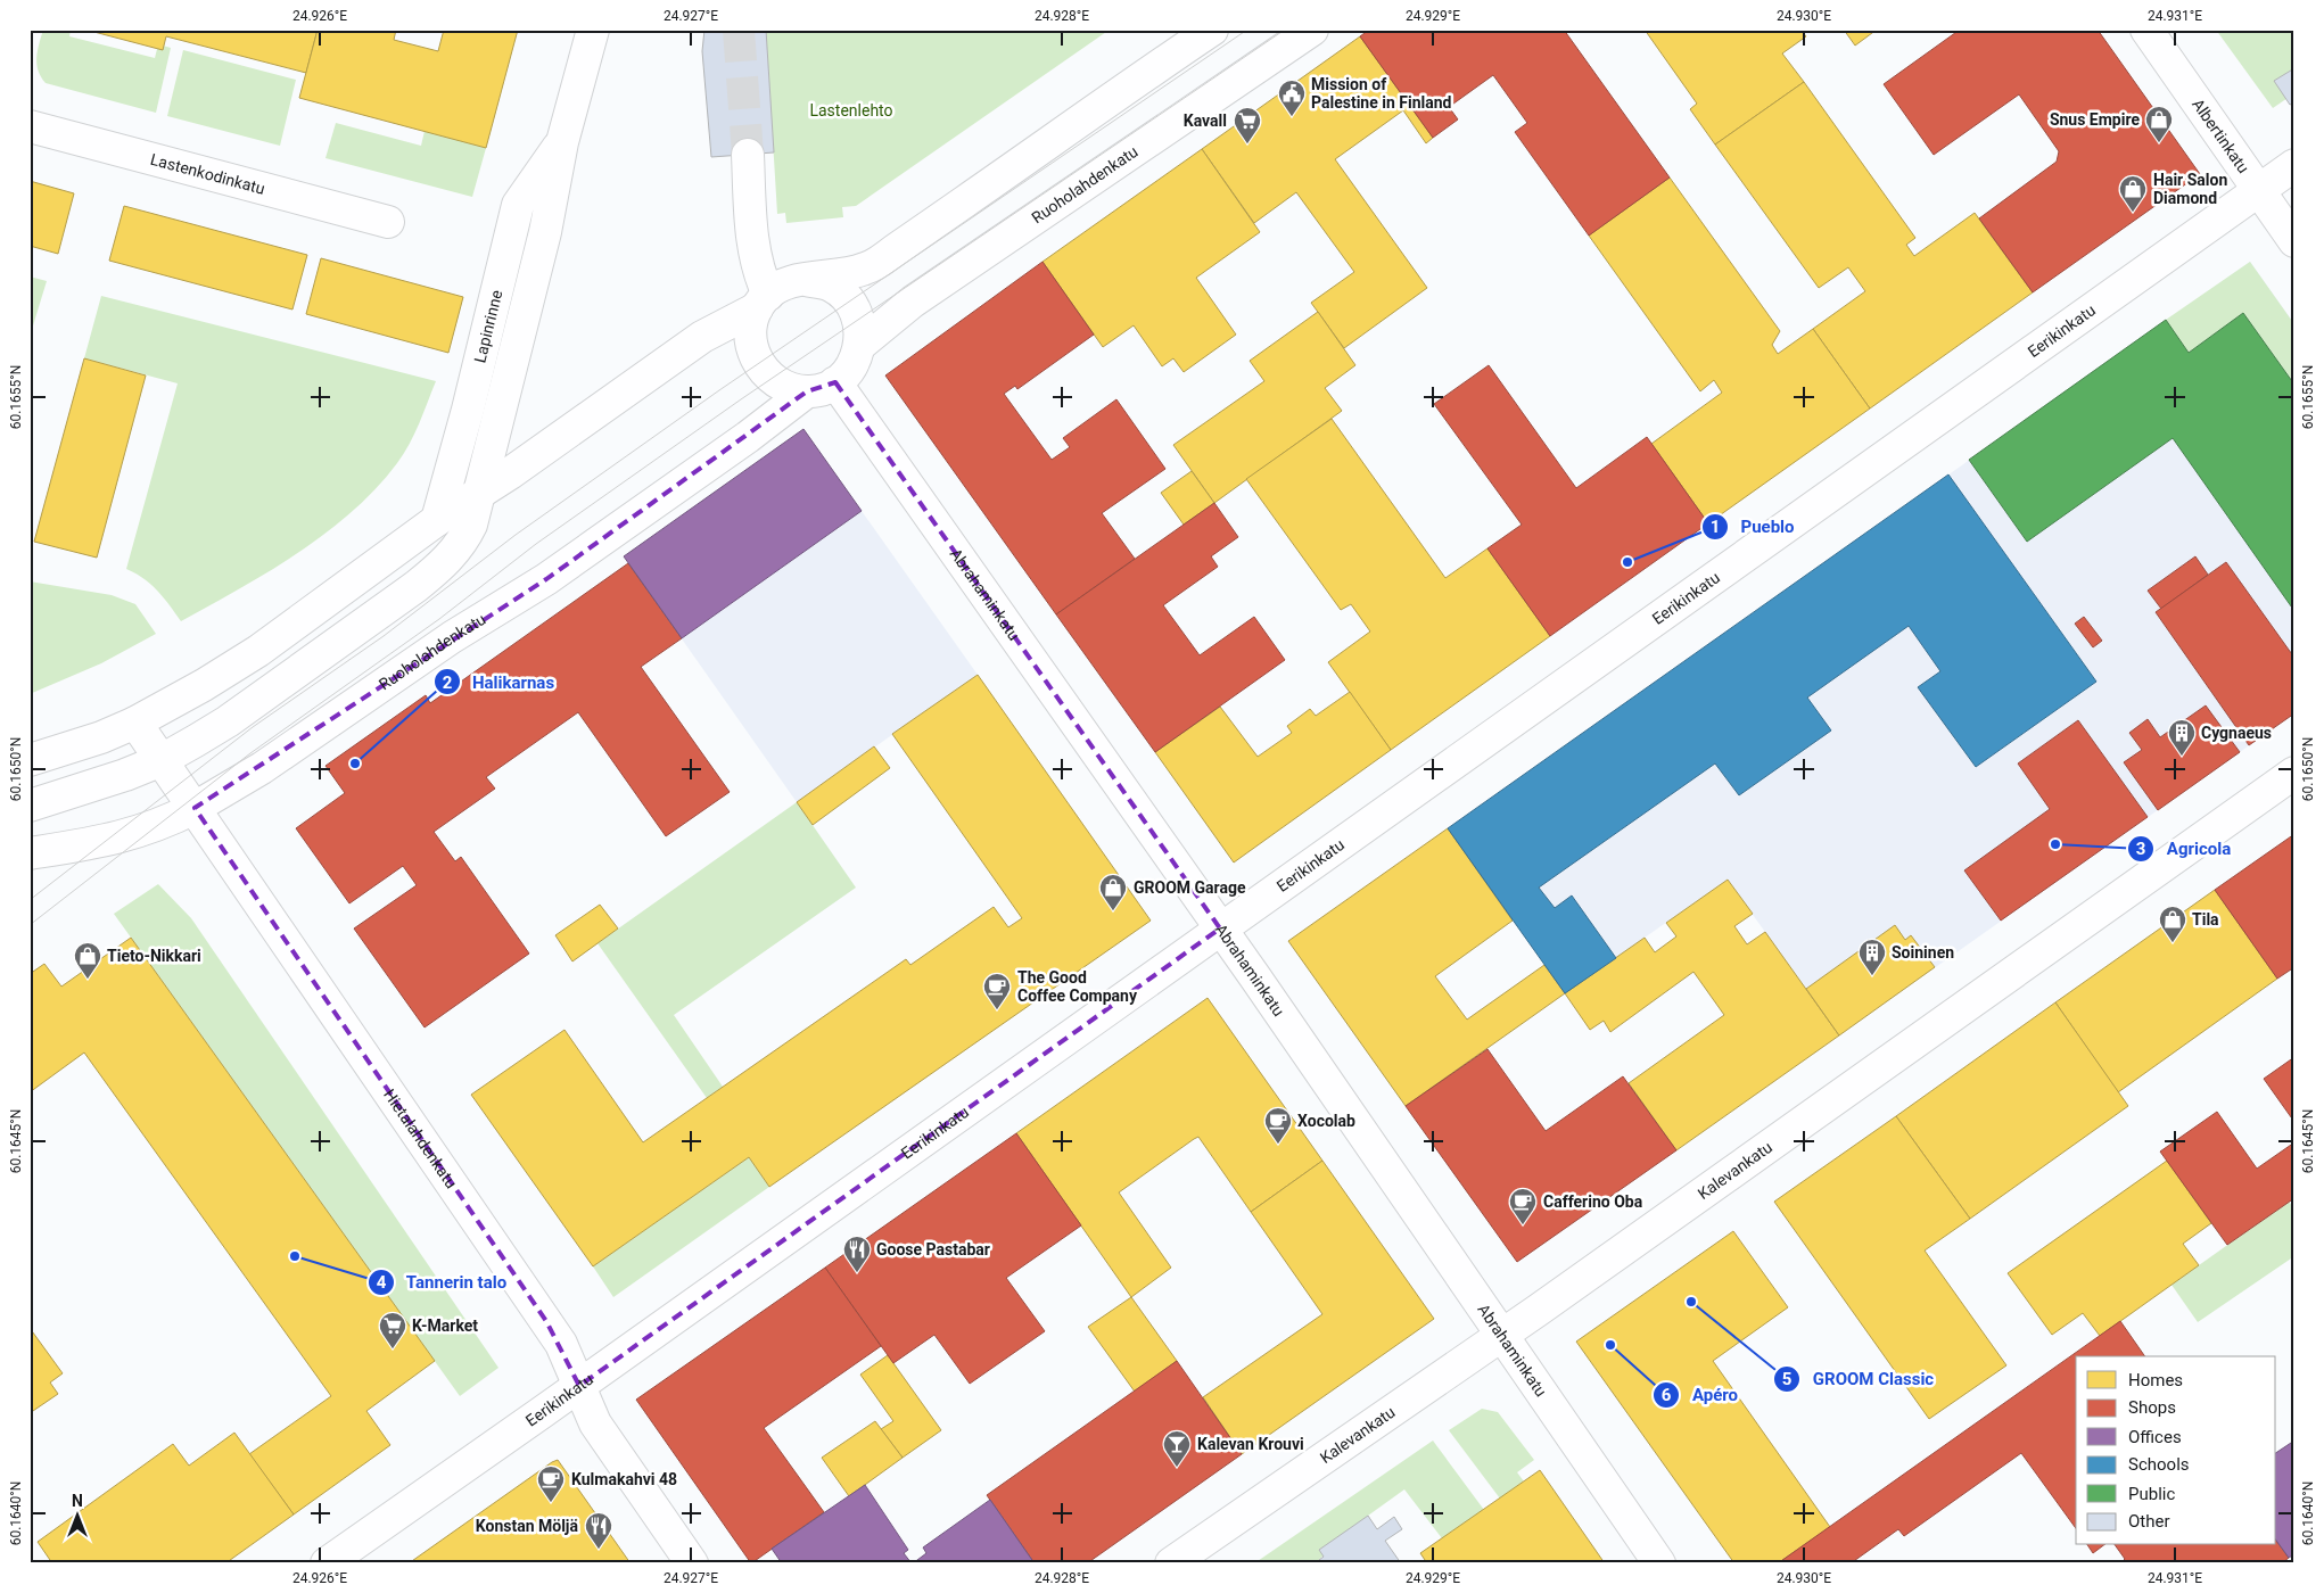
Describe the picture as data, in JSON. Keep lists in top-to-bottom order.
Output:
{
  "streets": {
    "street": [
      "Albertinkatu",
      "Lastenkodinkatu",
      "Ruoholahdenkatu",
      "Lapinrinne",
      "Eerikinkatu",
      "Abrahaminkatu",
      "Hietalahdenkatu",
      "Kalevankatu"
    ]
  },
  "crossings": [
    ["Albertinkatu", "Eerikinkatu"],
    ["Ruoholahdenkatu", "Abrahaminkatu"],
    ["Ruoholahdenkatu", "Hietalahdenkatu"],
    ["Eerikinkatu", "Abrahaminkatu"],
    ["Eerikinkatu", "Hietalahdenkatu"],
    ["Abrahaminkatu", "Kalevankatu"]
  ],
  "parks": ["Lastenlehto"],
  "places": {
    "public building": ["Mission of Palestine in Finland"],
    "shop": [
      "Snus Empire",
      "Hair Salon Diamond",
      "GROOM Garage",
      "Tila",
      "Tieto-Nikkari"
    ],
    "supermarket": ["Kavall", "K-Market"],
    "other": [
      "Pueblo",
      "Halikarnas",
      "Agricola",
      "Tannerin talo",
      "GROOM Classic",
      "Apéro"
    ],
    "building": ["Cygnaeus", "Soininen"],
    "cafe": [
      "The Good Coffee Company",
      "Xocolab",
      "Cafferino Oba",
      "Kulmakahvi 48"
    ],
    "restaurant": ["Goose Pastabar", "Konstan Möljä"],
    "bar": ["Kalevan Krouvi"]
  },
  "legend": [
    "Homes",
    "Shops",
    "Offices",
    "Schools",
    "Public",
    "Other"
  ],
  "north": "top",
  "coordinates": [
    "24.926°E",
    "24.927°E",
    "24.928°E",
    "24.929°E",
    "24.930°E",
    "24.931°E",
    "60.1655°N",
    "60.1650°N",
    "60.1645°N",
    "60.1640°N"
  ]
}
